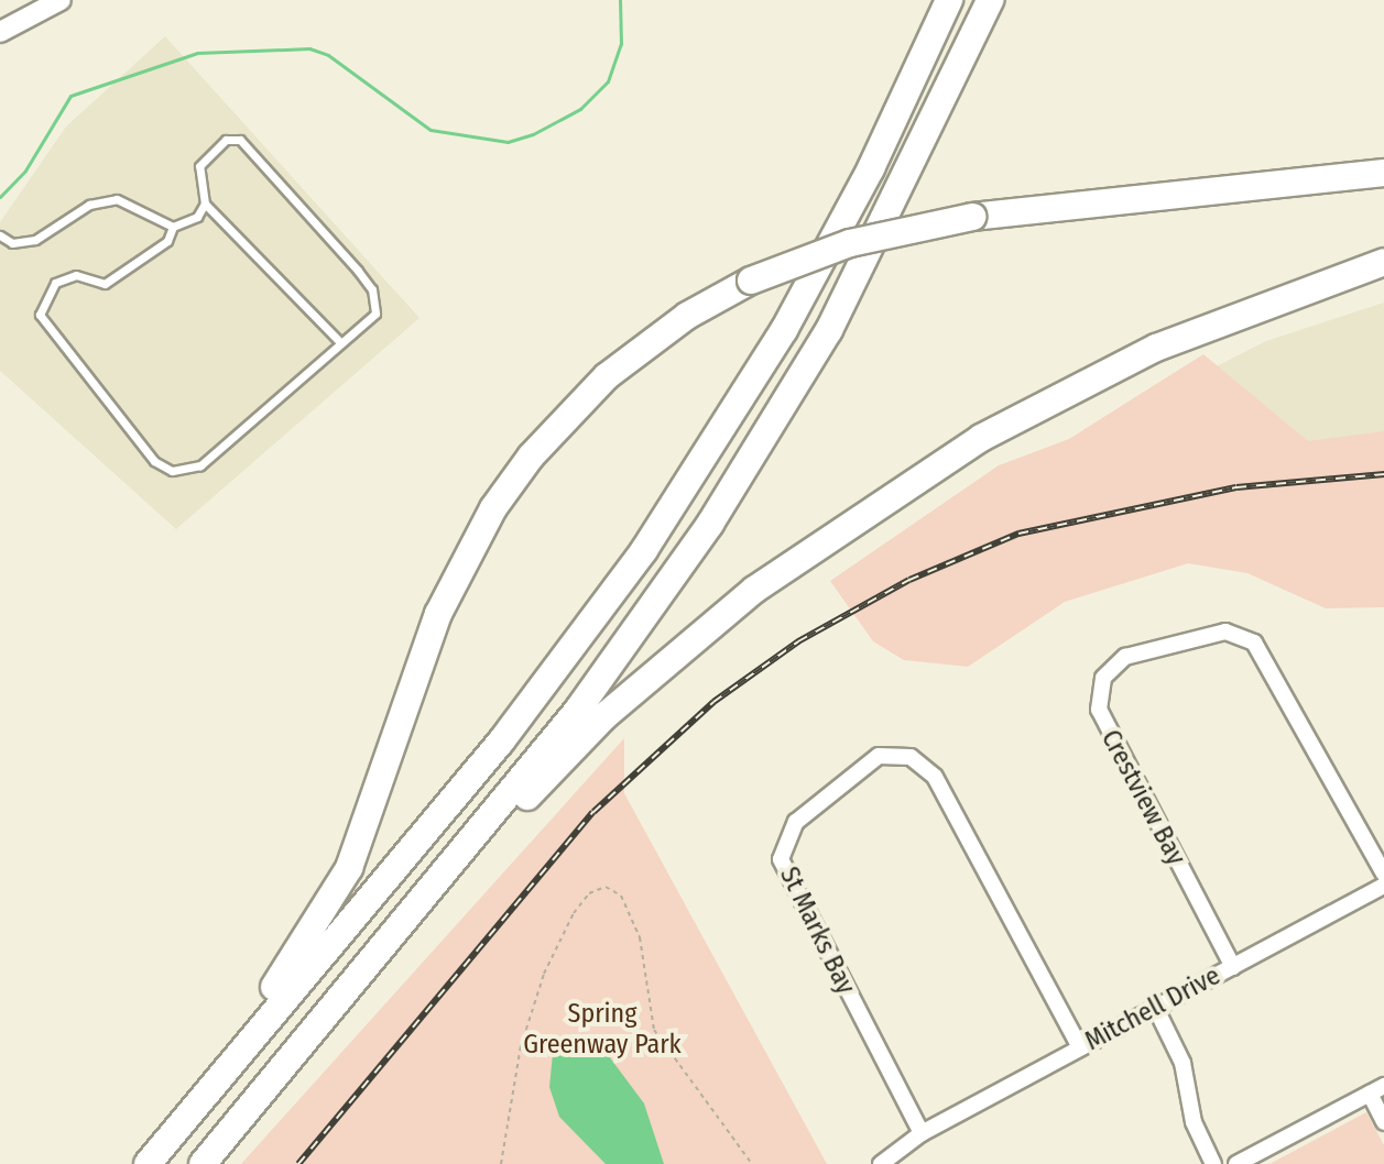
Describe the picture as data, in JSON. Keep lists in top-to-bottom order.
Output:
{
  "streets": {
    "street": ["Crestview Bay", "St Marks Bay", "Mitchell Drive"]
  },
  "crossings": [
    ["Crestview Bay", "Mitchell Drive"],
    ["St Marks Bay", "Mitchell Drive"]
  ],
  "parks": ["Spring Greenway Park"]
}
